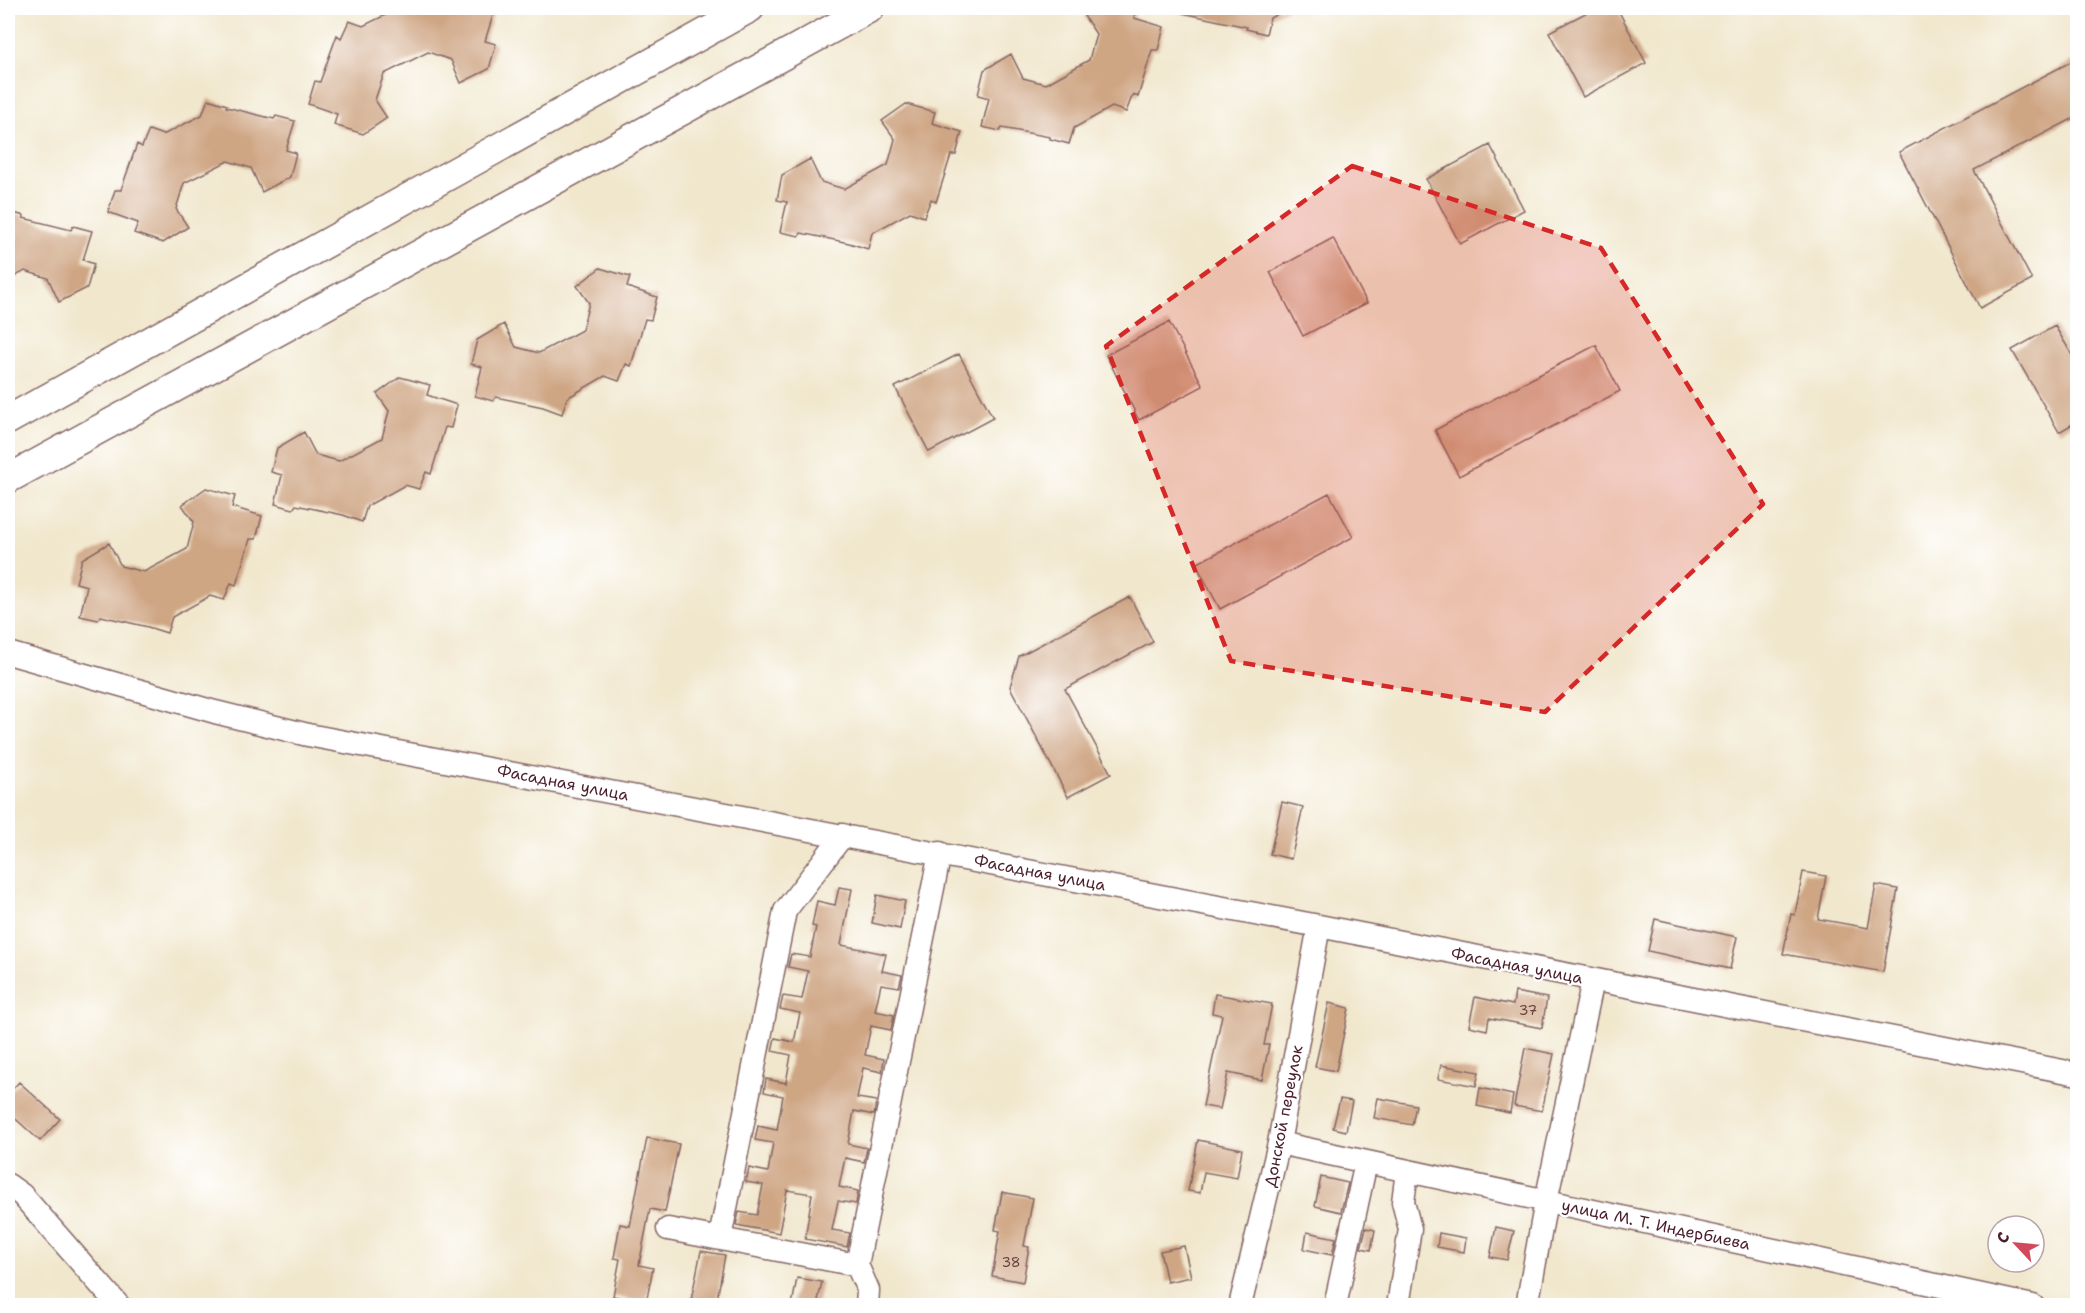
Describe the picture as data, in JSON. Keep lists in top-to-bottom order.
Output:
{
  "streets": {
    "street": ["Фасадная улица", "Донской переулок", "улица М. Т. Индербиева"]
  },
  "crossings": [
    ["Фасадная улица", "Донской переулок"],
    ["Донской переулок", "улица М. Т. Индербиева"]
  ],
  "house_numbers": ["37", "38"],
  "north": "top left"
}
